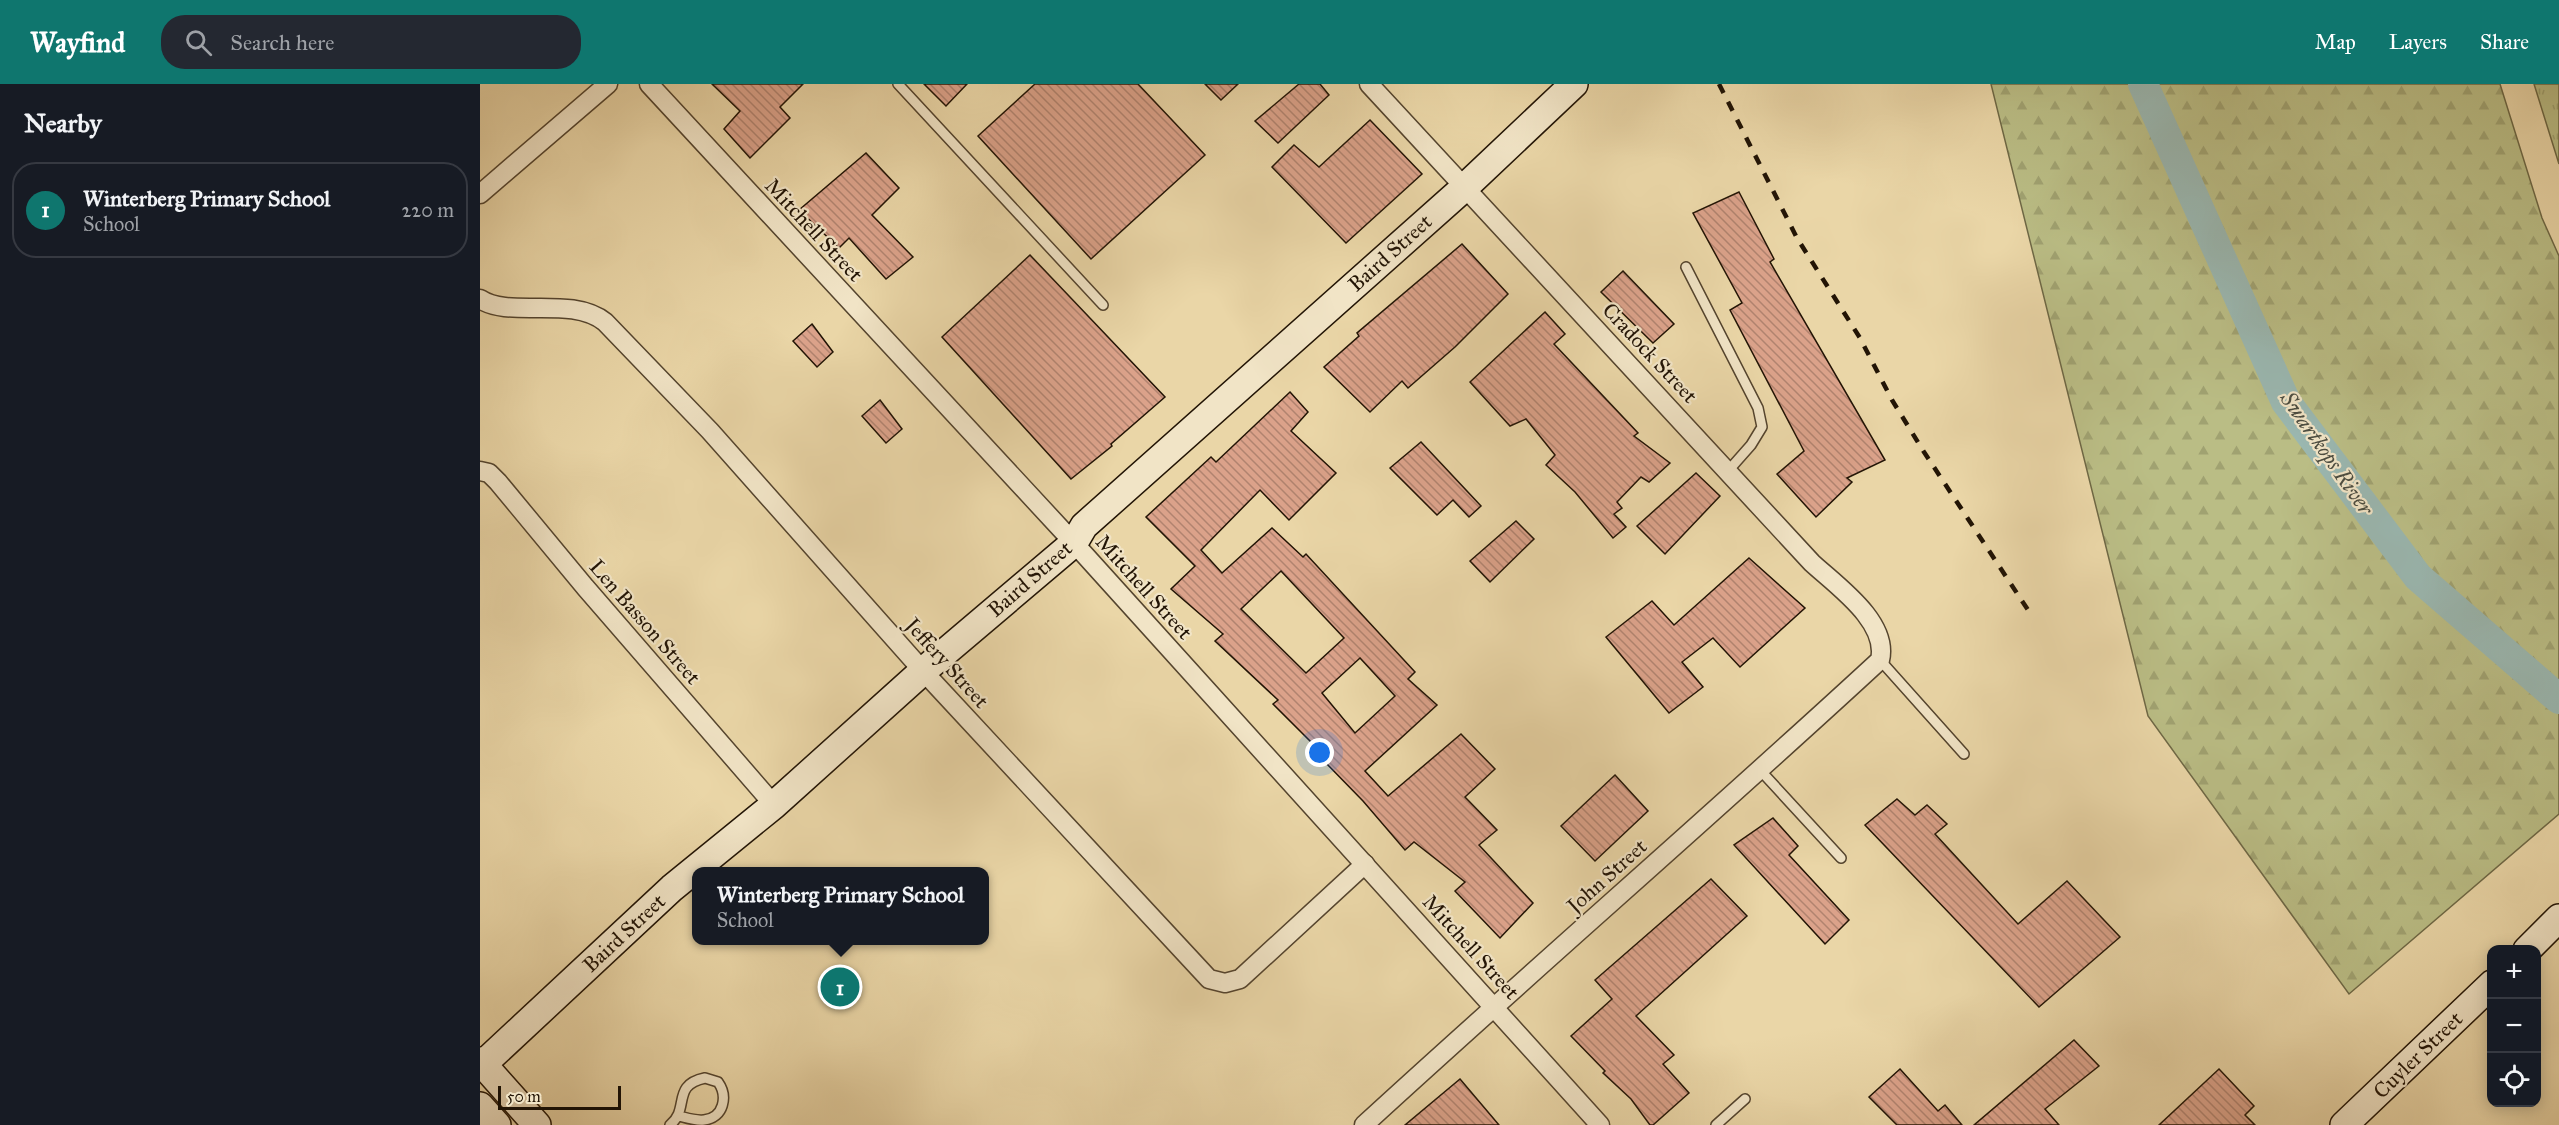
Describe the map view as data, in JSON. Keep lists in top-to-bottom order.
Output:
{
  "streets": {
    "street": [
      "Mitchell Street",
      "Baird Street",
      "Cradock Street",
      "Len Basson Street",
      "Jeffery Street",
      "John Street",
      "Cuyler Street"
    ]
  },
  "crossings": [
    ["Mitchell Street", "Baird Street"],
    ["Mitchell Street", "Jeffery Street"],
    ["Mitchell Street", "John Street"],
    ["Baird Street", "Cradock Street"],
    ["Baird Street", "Len Basson Street"],
    ["Baird Street", "Jeffery Street"],
    ["Cradock Street", "John Street"]
  ],
  "water": ["Swartkops River"],
  "scale_bar": "50 m",
  "page": {
    "header": "Wayfind",
    "search": "Search here",
    "nav": ["Map", "Layers", "Share"],
    "heading": "Nearby",
    "list": [
      {
        "mark": "1",
        "name": "Winterberg Primary School",
        "note": "School",
        "value": "220 m"
      }
    ],
    "popup": ["Winterberg Primary School", "School"],
    "map_buttons": ["+", "−"],
    "pins": "1",
    "scale": "50 m"
  }
}
